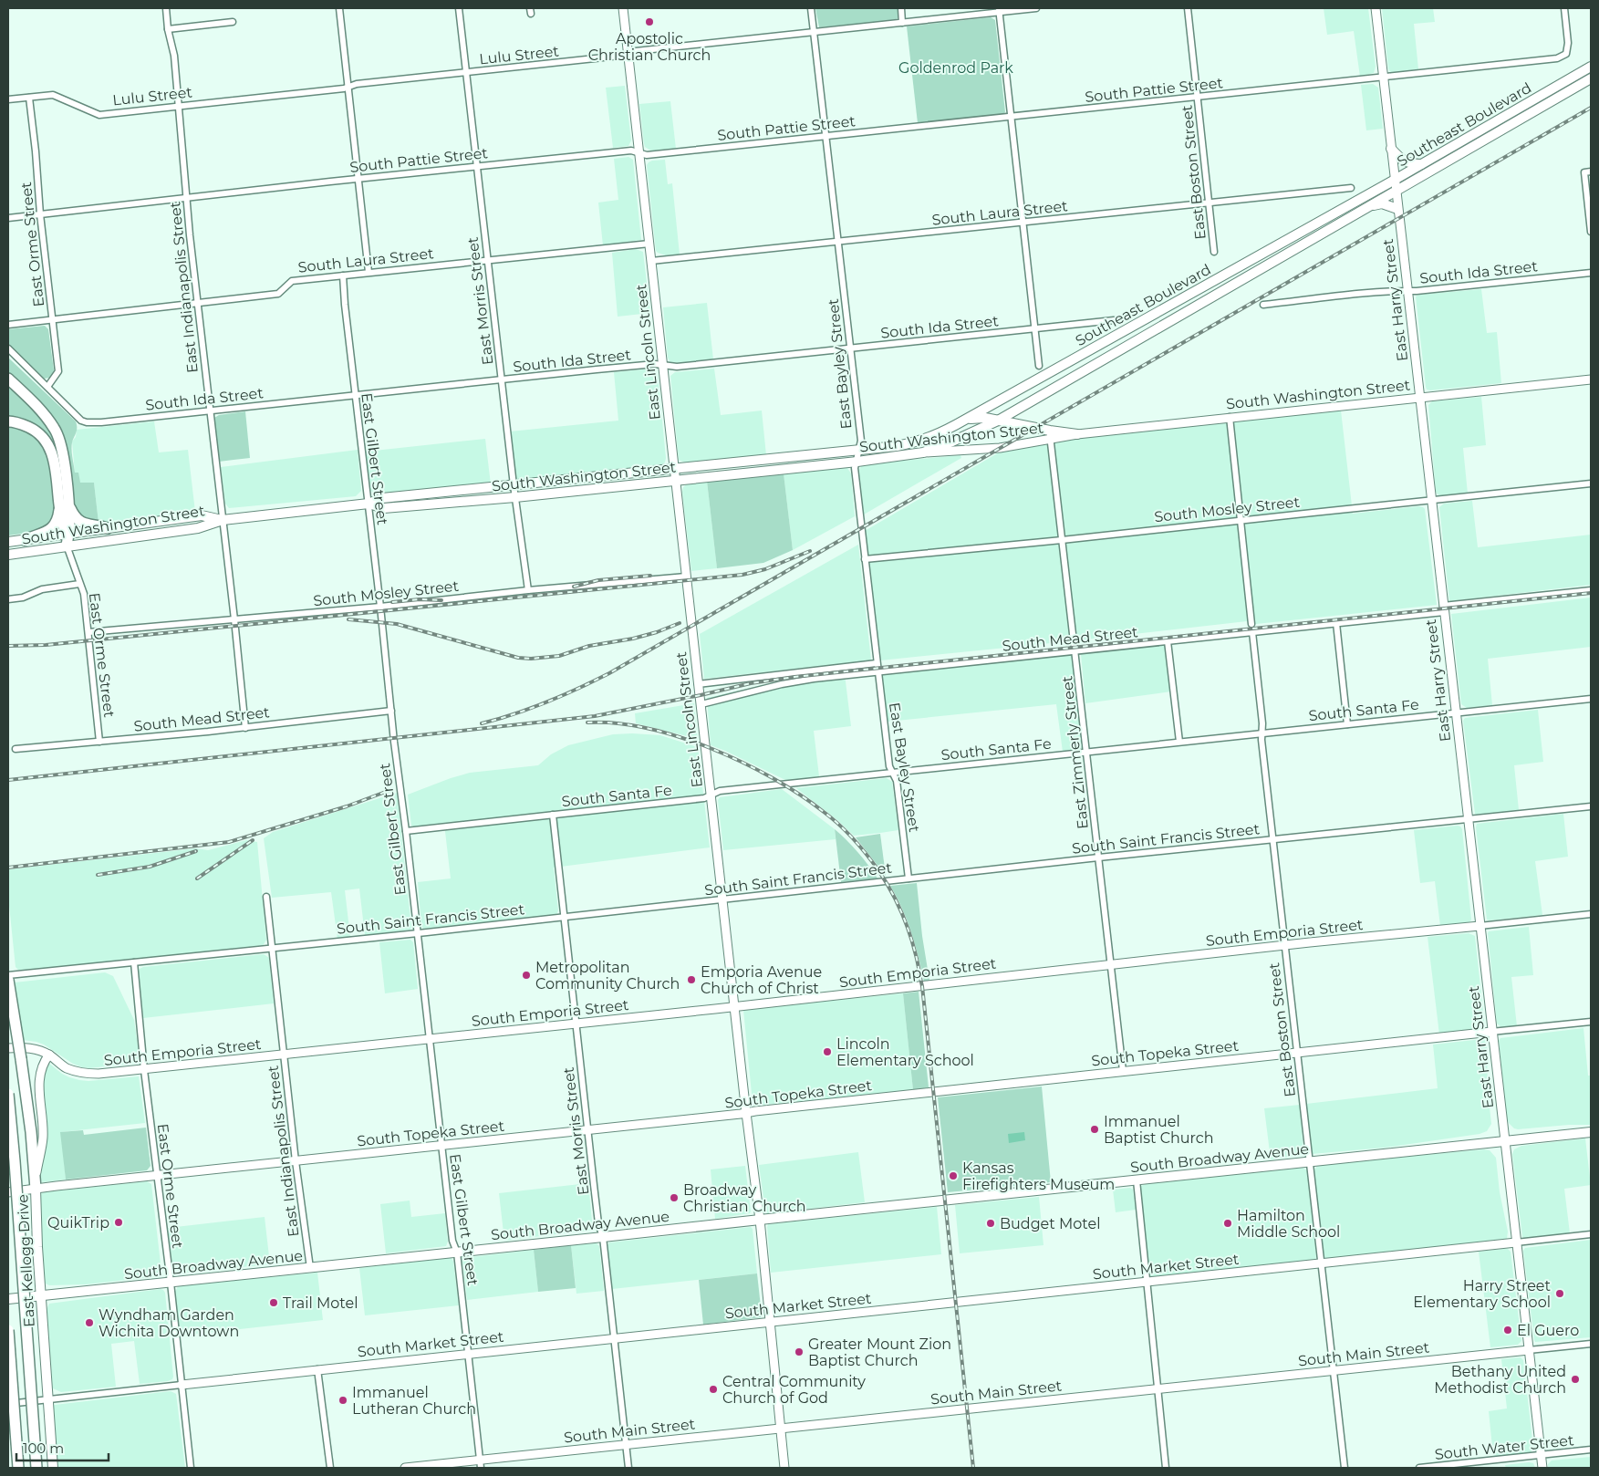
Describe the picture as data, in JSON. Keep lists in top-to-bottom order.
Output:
{
  "streets": {
    "main road": [
      "Southeast Boulevard",
      "South Washington Street",
      "South Broadway Avenue",
      "East Kellogg Drive"
    ],
    "street": [
      "Lulu Street",
      "South Pattie Street",
      "East Boston Street",
      "South Laura Street",
      "East Orme Street",
      "South Ida Street",
      "East Indianapolis Street",
      "East Harry Street",
      "East Morris Street",
      "East Lincoln Street",
      "East Bayley Street",
      "East Gilbert Street",
      "South Mosley Street",
      "South Mead Street",
      "South Santa Fe",
      "East Zimmerly Street",
      "South Saint Francis Street",
      "South Emporia Street",
      "South Topeka Street",
      "South Market Street",
      "South Main Street",
      "South Water Street"
    ]
  },
  "crossings": [
    ["Lulu Street", "East Orme Street"],
    ["Lulu Street", "East Indianapolis Street"],
    ["Lulu Street", "East Morris Street"],
    ["Lulu Street", "East Lincoln Street"],
    ["Lulu Street", "East Bayley Street"],
    ["South Pattie Street", "East Boston Street"],
    ["South Pattie Street", "East Orme Street"],
    ["South Pattie Street", "East Indianapolis Street"],
    ["South Pattie Street", "East Harry Street"],
    ["South Pattie Street", "East Morris Street"],
    ["South Pattie Street", "East Lincoln Street"],
    ["South Pattie Street", "East Bayley Street"],
    ["Southeast Boulevard", "East Harry Street"],
    ["Southeast Boulevard", "East Lincoln Street"],
    ["Southeast Boulevard", "East Bayley Street"],
    ["Southeast Boulevard", "South Washington Street"],
    ["East Boston Street", "South Laura Street"],
    ["East Boston Street", "South Mead Street"],
    ["East Boston Street", "South Santa Fe"],
    ["East Boston Street", "South Saint Francis Street"],
    ["East Boston Street", "South Emporia Street"],
    ["East Boston Street", "South Topeka Street"],
    ["East Boston Street", "South Broadway Avenue"],
    ["East Boston Street", "South Market Street"],
    ["East Boston Street", "South Main Street"],
    ["South Laura Street", "East Orme Street"],
    ["South Laura Street", "East Indianapolis Street"],
    ["South Laura Street", "East Morris Street"],
    ["South Laura Street", "East Lincoln Street"],
    ["South Laura Street", "East Bayley Street"],
    ["South Laura Street", "East Gilbert Street"],
    ["East Orme Street", "South Ida Street"],
    ["East Orme Street", "South Washington Street"],
    ["East Orme Street", "South Mosley Street"],
    ["East Orme Street", "South Mead Street"],
    ["East Orme Street", "South Saint Francis Street"],
    ["East Orme Street", "South Emporia Street"],
    ["East Orme Street", "South Topeka Street"],
    ["East Orme Street", "South Broadway Avenue"],
    ["East Orme Street", "South Market Street"],
    ["South Ida Street", "East Indianapolis Street"],
    ["South Ida Street", "East Harry Street"],
    ["South Ida Street", "East Morris Street"],
    ["South Ida Street", "East Lincoln Street"],
    ["South Ida Street", "East Bayley Street"],
    ["South Ida Street", "East Gilbert Street"],
    ["East Indianapolis Street", "South Washington Street"],
    ["East Indianapolis Street", "South Mosley Street"],
    ["East Indianapolis Street", "South Mead Street"],
    ["East Indianapolis Street", "South Saint Francis Street"],
    ["East Indianapolis Street", "South Emporia Street"],
    ["East Indianapolis Street", "South Topeka Street"],
    ["East Indianapolis Street", "South Broadway Avenue"],
    ["East Harry Street", "South Washington Street"],
    ["East Harry Street", "South Mosley Street"],
    ["East Harry Street", "South Mead Street"],
    ["East Harry Street", "South Santa Fe"],
    ["East Harry Street", "South Saint Francis Street"],
    ["East Harry Street", "South Emporia Street"],
    ["East Harry Street", "South Topeka Street"],
    ["East Harry Street", "South Broadway Avenue"],
    ["East Harry Street", "South Market Street"],
    ["East Harry Street", "South Main Street"],
    ["East Harry Street", "South Water Street"],
    ["East Morris Street", "South Washington Street"],
    ["East Morris Street", "South Mosley Street"],
    ["East Morris Street", "South Santa Fe"],
    ["East Morris Street", "South Saint Francis Street"],
    ["East Morris Street", "South Emporia Street"],
    ["East Morris Street", "South Topeka Street"],
    ["East Morris Street", "South Broadway Avenue"],
    ["East Morris Street", "South Market Street"],
    ["East Morris Street", "South Main Street"],
    ["East Lincoln Street", "South Washington Street"],
    ["East Lincoln Street", "South Mosley Street"],
    ["East Lincoln Street", "South Mead Street"],
    ["East Lincoln Street", "South Santa Fe"],
    ["East Lincoln Street", "South Saint Francis Street"],
    ["East Lincoln Street", "South Emporia Street"],
    ["East Lincoln Street", "South Topeka Street"],
    ["East Lincoln Street", "South Broadway Avenue"],
    ["East Lincoln Street", "South Market Street"],
    ["East Lincoln Street", "South Main Street"],
    ["East Bayley Street", "South Washington Street"],
    ["East Bayley Street", "South Mosley Street"],
    ["East Bayley Street", "South Mead Street"],
    ["East Bayley Street", "South Santa Fe"],
    ["East Bayley Street", "South Saint Francis Street"],
    ["South Washington Street", "East Gilbert Street"],
    ["South Washington Street", "East Zimmerly Street"],
    ["East Gilbert Street", "South Mosley Street"],
    ["East Gilbert Street", "South Mead Street"],
    ["East Gilbert Street", "South Santa Fe"],
    ["East Gilbert Street", "South Saint Francis Street"],
    ["East Gilbert Street", "South Emporia Street"],
    ["East Gilbert Street", "South Topeka Street"],
    ["East Gilbert Street", "South Broadway Avenue"],
    ["East Gilbert Street", "South Market Street"],
    ["East Gilbert Street", "South Main Street"],
    ["South Mosley Street", "East Zimmerly Street"],
    ["South Mead Street", "East Zimmerly Street"],
    ["South Santa Fe", "East Zimmerly Street"],
    ["East Zimmerly Street", "South Saint Francis Street"],
    ["East Zimmerly Street", "South Emporia Street"],
    ["East Zimmerly Street", "South Topeka Street"],
    ["South Emporia Street", "East Kellogg Drive"],
    ["South Topeka Street", "East Kellogg Drive"],
    ["South Broadway Avenue", "East Kellogg Drive"],
    ["East Kellogg Drive", "South Market Street"]
  ],
  "parks": ["Goldenrod Park"],
  "places": [
    "Apostolic Christian Church",
    "Metropolitan Community Church",
    "Emporia Avenue Church of Christ",
    "Lincoln Elementary School",
    "Immanuel Baptist Church",
    "Kansas Firefighters Museum",
    "Broadway Christian Church",
    "QuikTrip",
    "Budget Motel",
    "Hamilton Middle School",
    "Harry Street Elementary School",
    "Trail Motel",
    "Wyndham Garden Wichita Downtown",
    "El Guero",
    "Greater Mount Zion Baptist Church",
    "Bethany United Methodist Church",
    "Central Community Church of God",
    "Immanuel Lutheran Church"
  ],
  "scale_bar": "100 m"
}
